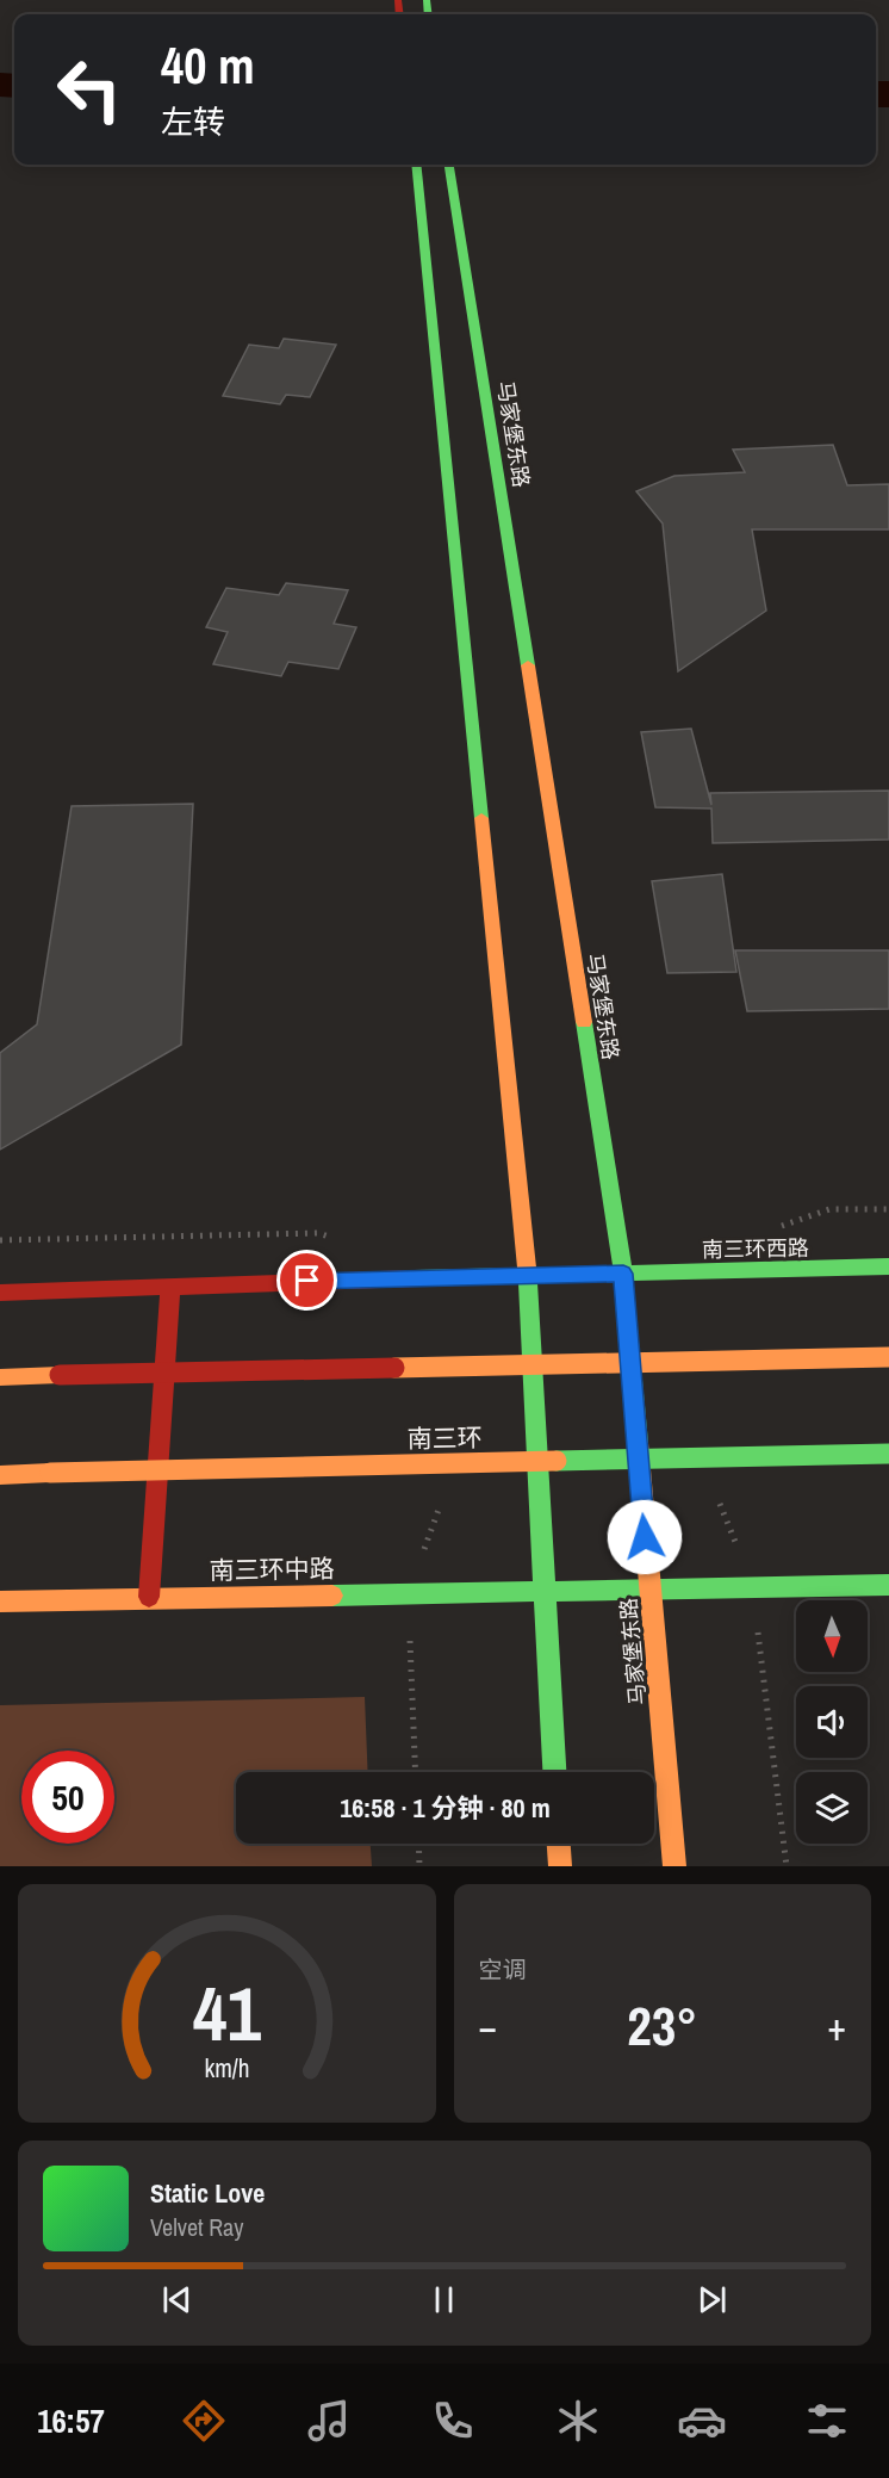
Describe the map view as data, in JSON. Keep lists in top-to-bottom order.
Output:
{
  "streets": {
    "main road": [
      "马家堡东路",
      "南三环西路",
      "南三环",
      "南三环中路"
    ]
  },
  "crossings": [
    ["马家堡东路", "南三环西路"],
    ["马家堡东路", "南三环中路"]
  ],
  "north": "bottom",
  "page": {
    "turn": ["40 m", "左转"],
    "limit": "50",
    "trip": "16:58 · 1 分钟 · 80 m",
    "tile": "空调",
    "heat": ["−", "23°", "+"],
    "song": ["Static Love", "Velvet Ray"],
    "tabs": "16:57",
    "gauge": ["41", "km/h"]
  }
}
